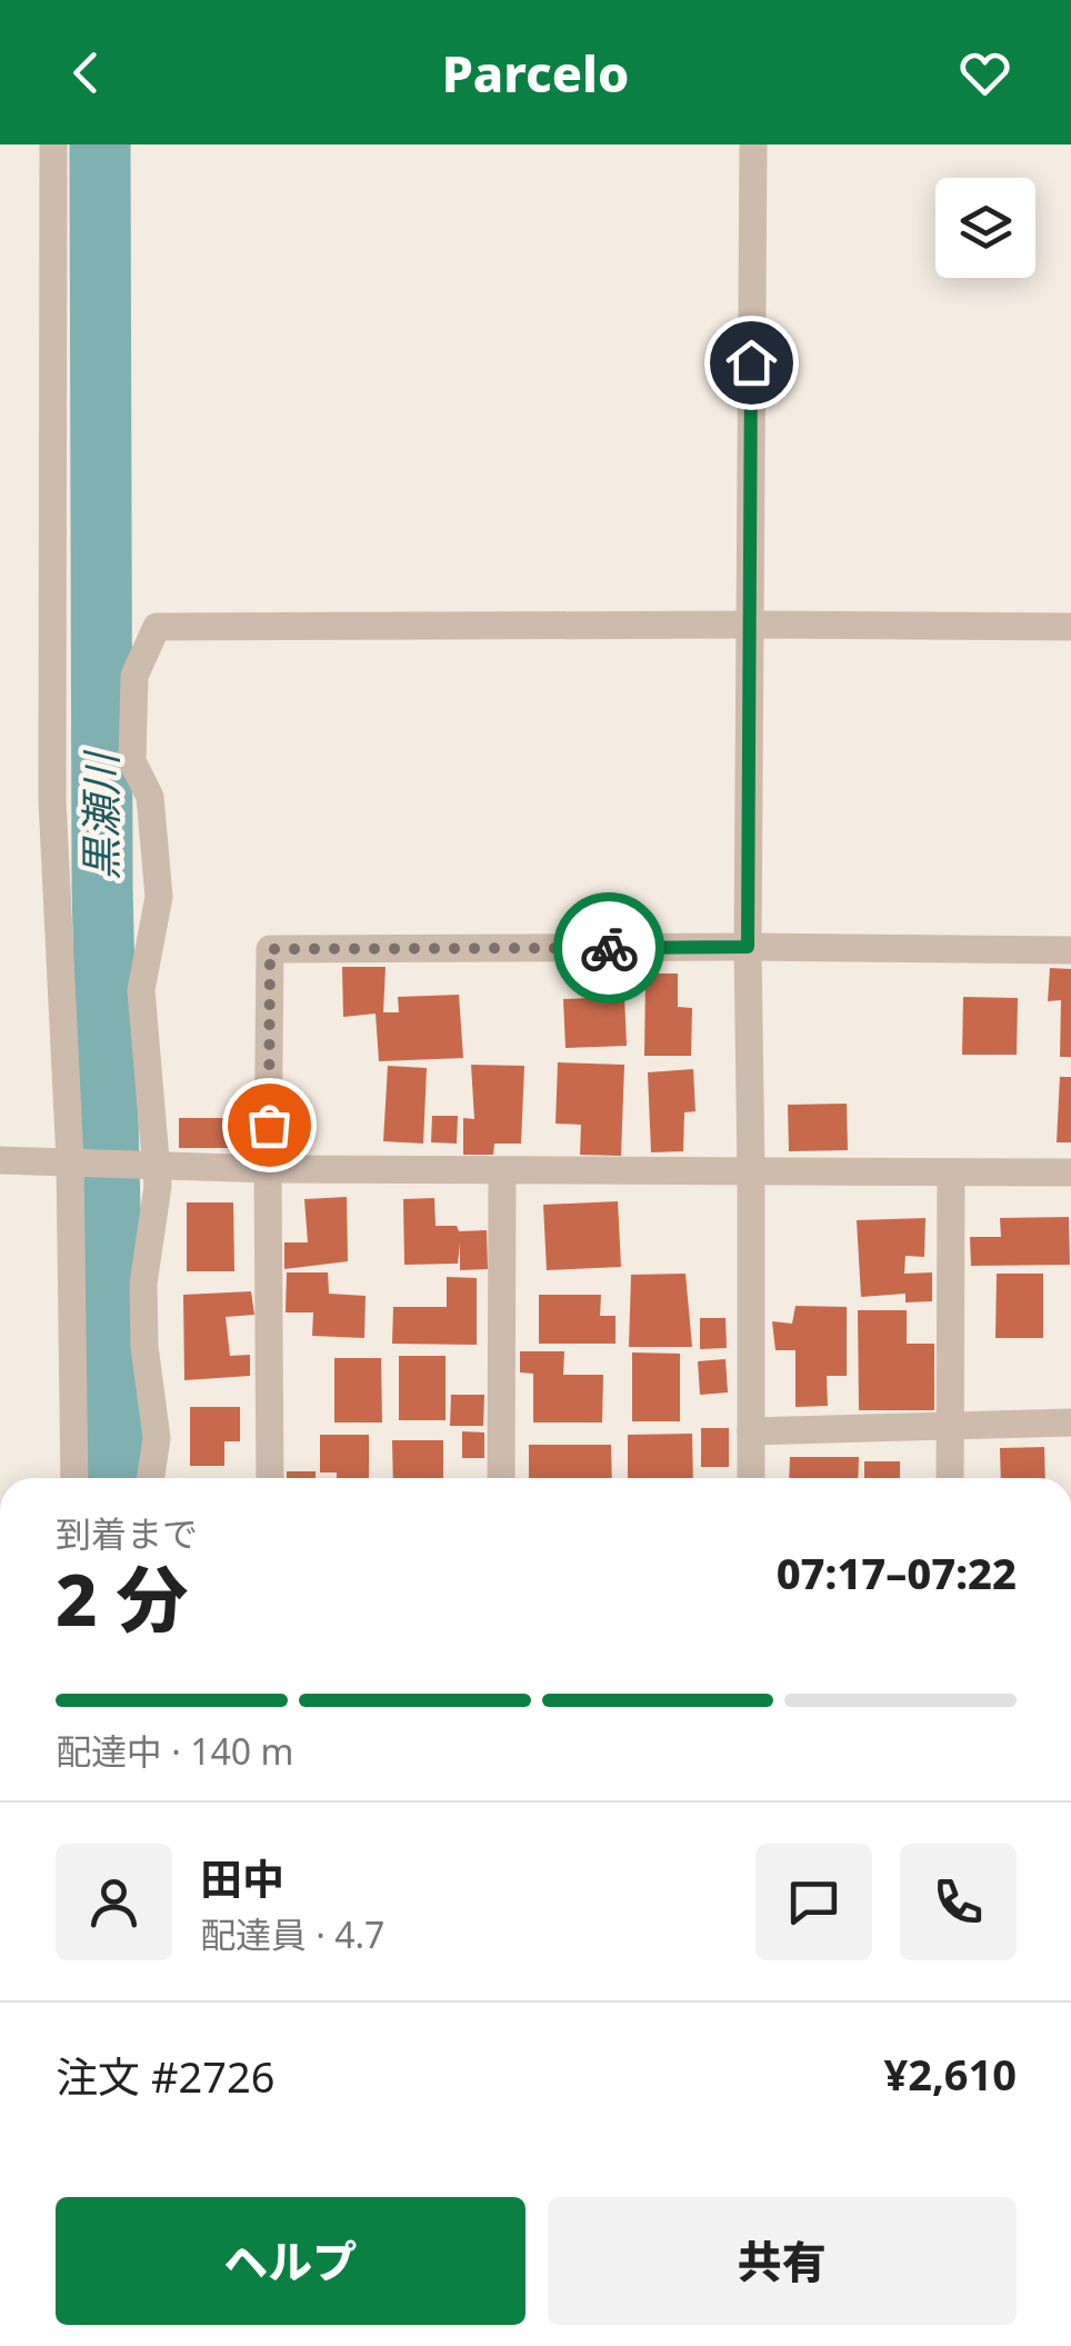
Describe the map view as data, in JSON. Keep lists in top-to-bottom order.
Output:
{
  "water": ["黒瀬川"],
  "page": {
    "header": "Parcelo",
    "heading": ["2 分", "到着まで", "07:17–07:22"],
    "panel": [
      "田中",
      "配達員 · 4.7",
      "注文 #2726",
      "¥2,610"
    ],
    "bar": "配達中 · 140 m",
    "buttons": ["ヘルプ", "共有"]
  }
}
